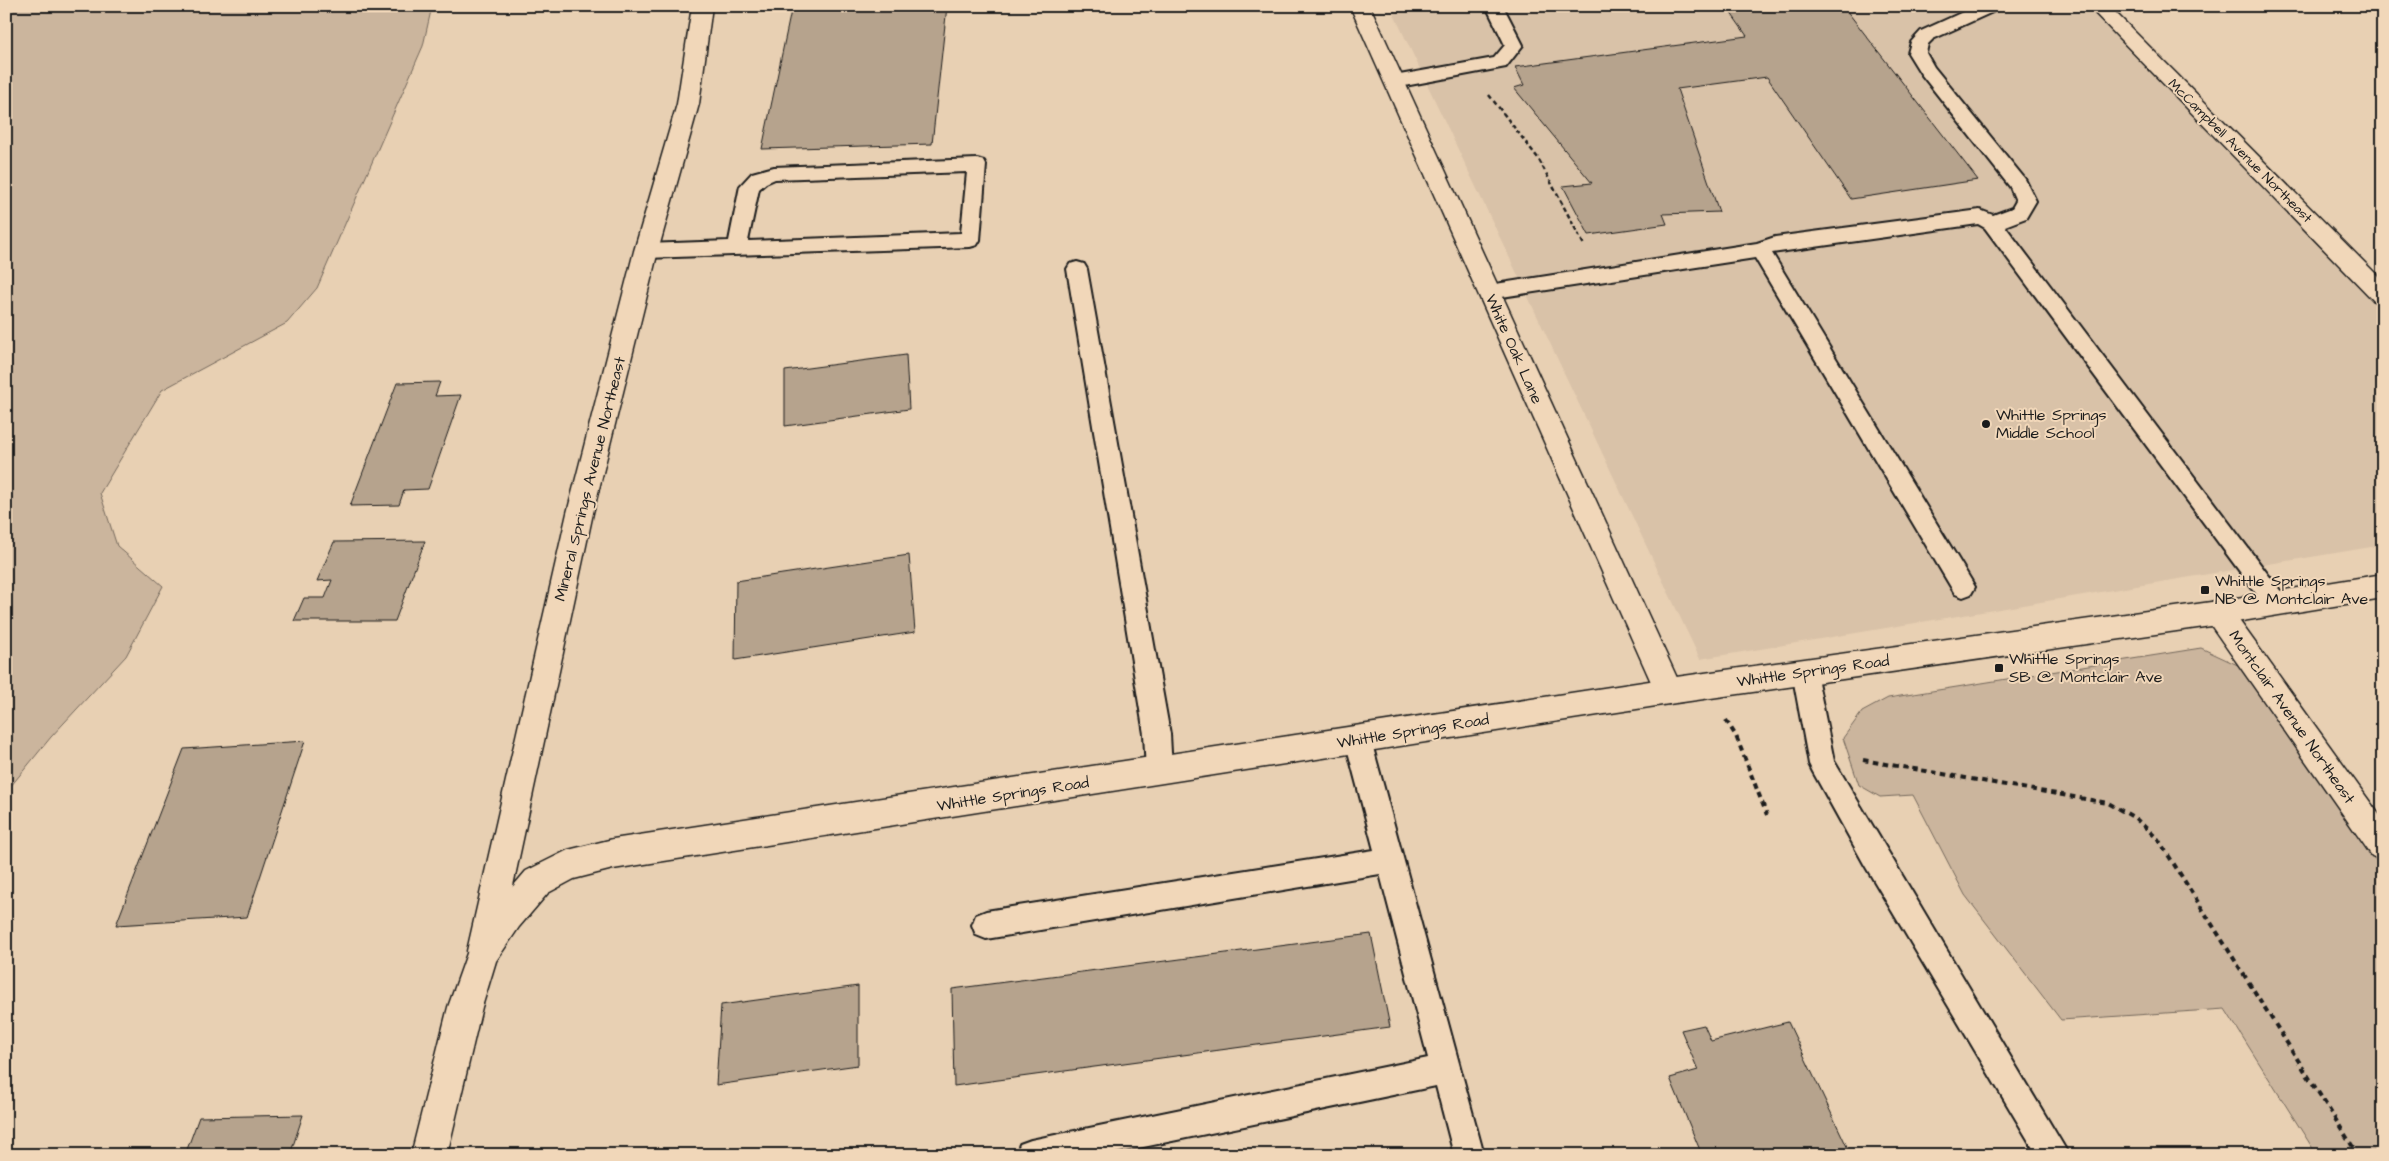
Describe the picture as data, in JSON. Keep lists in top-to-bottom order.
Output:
{
  "streets": {
    "street": [
      "McCampbell Avenue Northeast",
      "White Oak Lane",
      "Mineral Springs Avenue Northeast",
      "Whittle Springs Road",
      "Montclair Avenue Northeast"
    ]
  },
  "crossings": [
    ["White Oak Lane", "Whittle Springs Road"],
    ["Mineral Springs Avenue Northeast", "Whittle Springs Road"],
    ["Whittle Springs Road", "Montclair Avenue Northeast"]
  ],
  "places": {
    "other": ["Whittle Springs Middle School"],
    "transit": ["Whittle Springs NB @ Montclair Ave", "Whittle Springs SB @ Montclair Ave"]
  }
}
